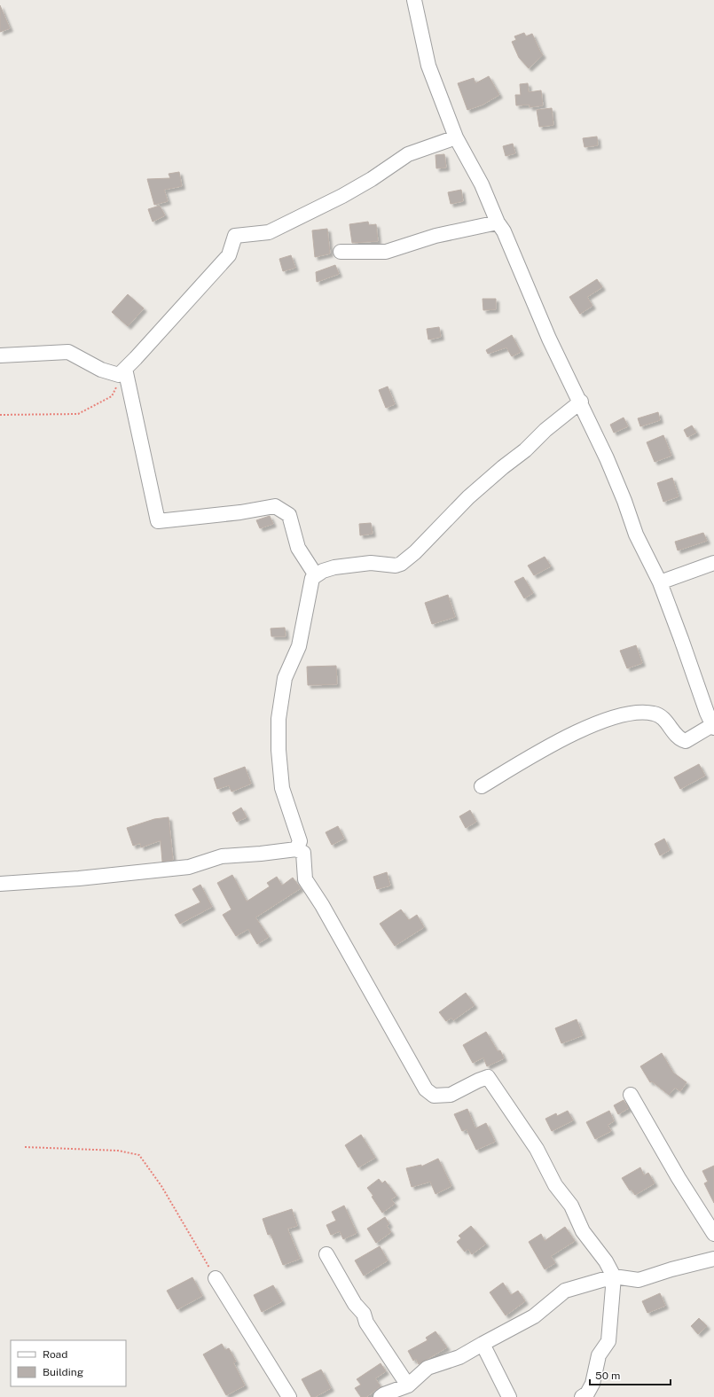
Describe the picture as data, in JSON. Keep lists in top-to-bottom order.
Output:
{
  "legend": ["Road", "Building"],
  "scale_bar": "50 m"
}
